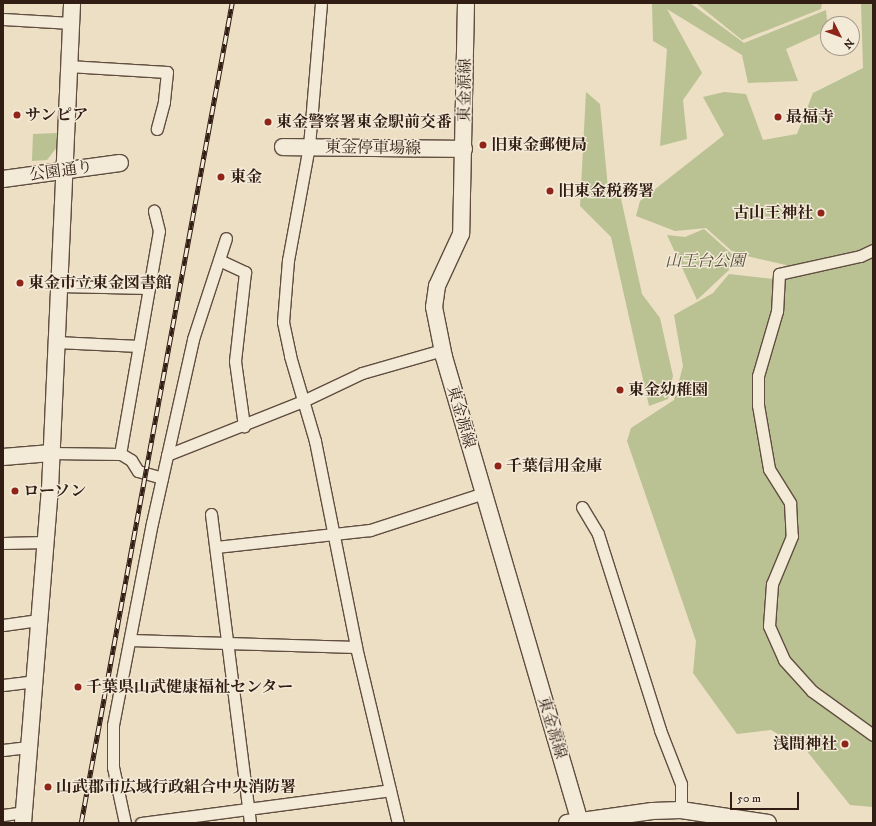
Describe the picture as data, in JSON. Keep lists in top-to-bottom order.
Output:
{
  "streets": {
    "main road": ["東金源線", "東金停車場線", "公園通り"]
  },
  "crossings": [
    ["東金源線", "東金停車場線"]
  ],
  "parks": ["山王台公園"],
  "places": [
    "サンピア",
    "最福寺",
    "東金警察署東金駅前交番",
    "旧東金郵便局",
    "東金",
    "旧東金税務署",
    "古山王神社",
    "東金市立東金図書館",
    "東金幼稚園",
    "千葉信用金庫",
    "ローソン",
    "千葉県山武健康福祉センター",
    "浅間神社",
    "山武郡市広域行政組合中央消防署"
  ],
  "scale_bar": "50 m",
  "north": "bottom right"
}
